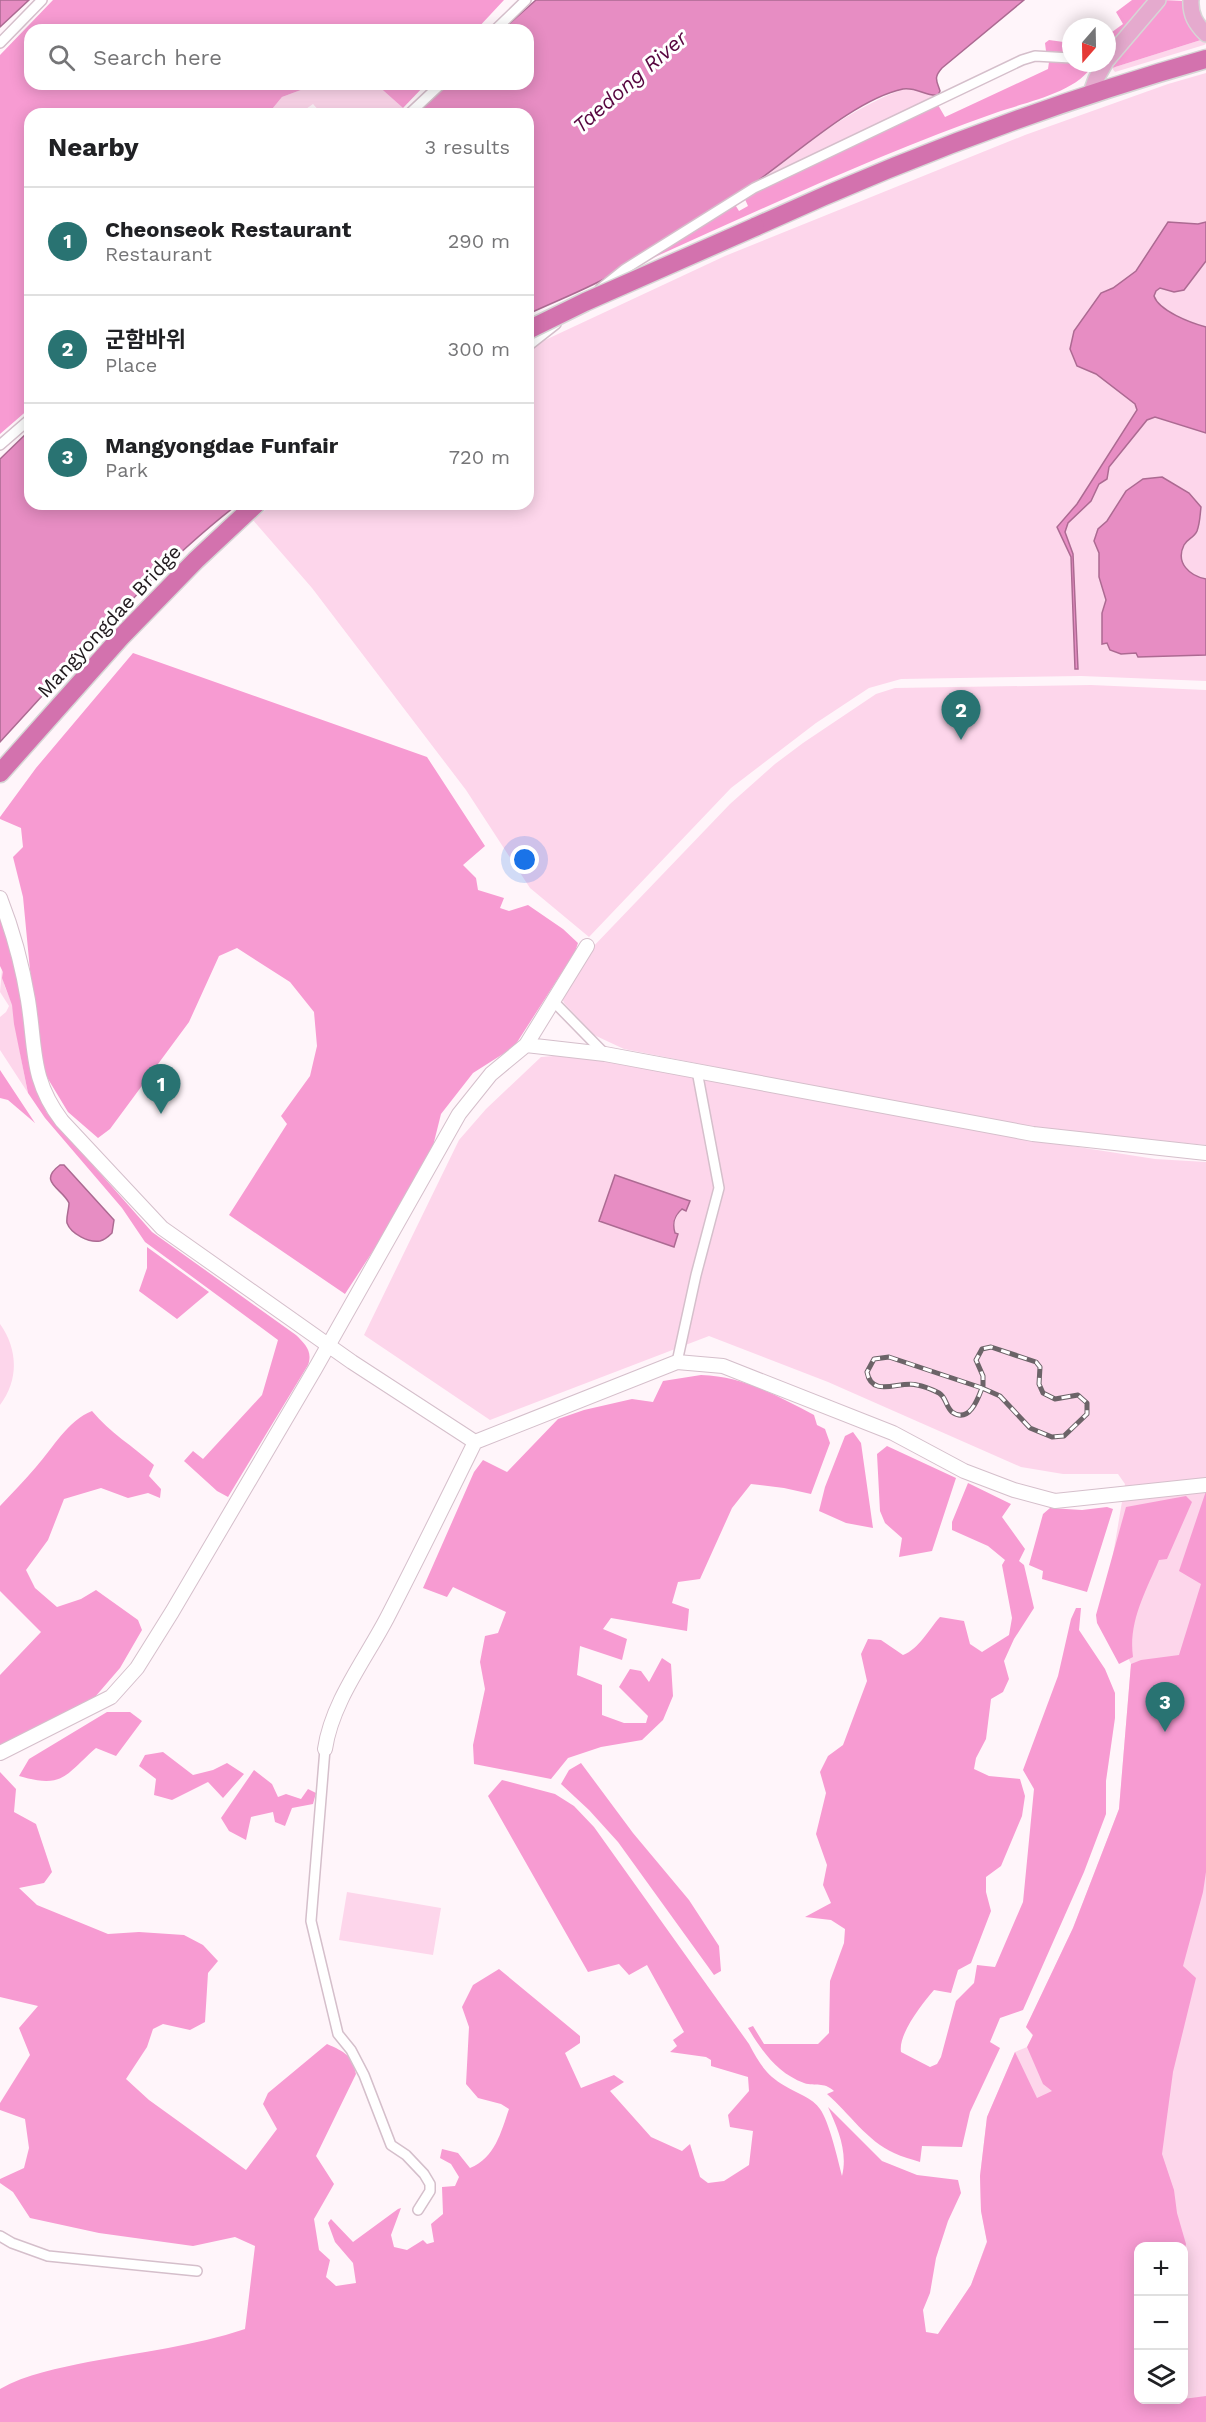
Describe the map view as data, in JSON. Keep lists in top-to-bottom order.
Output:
{
  "streets": {
    "highway": ["Mangyongdae Bridge"]
  },
  "water": ["Taedong River"],
  "north": "bottom",
  "page": {
    "search": "Search here",
    "heading": ["Nearby", "3 results"],
    "list": [
      {
        "mark": "1",
        "name": "Cheonseok Restaurant",
        "note": "Restaurant",
        "value": "290 m"
      },
      {
        "mark": "2",
        "name": "군함바위",
        "note": "Place",
        "value": "300 m"
      },
      {
        "mark": "3",
        "name": "Mangyongdae Funfair",
        "note": "Park",
        "value": "720 m"
      }
    ],
    "pins": ["2", "1", "3"],
    "map_buttons": ["+", "−"]
  }
}
